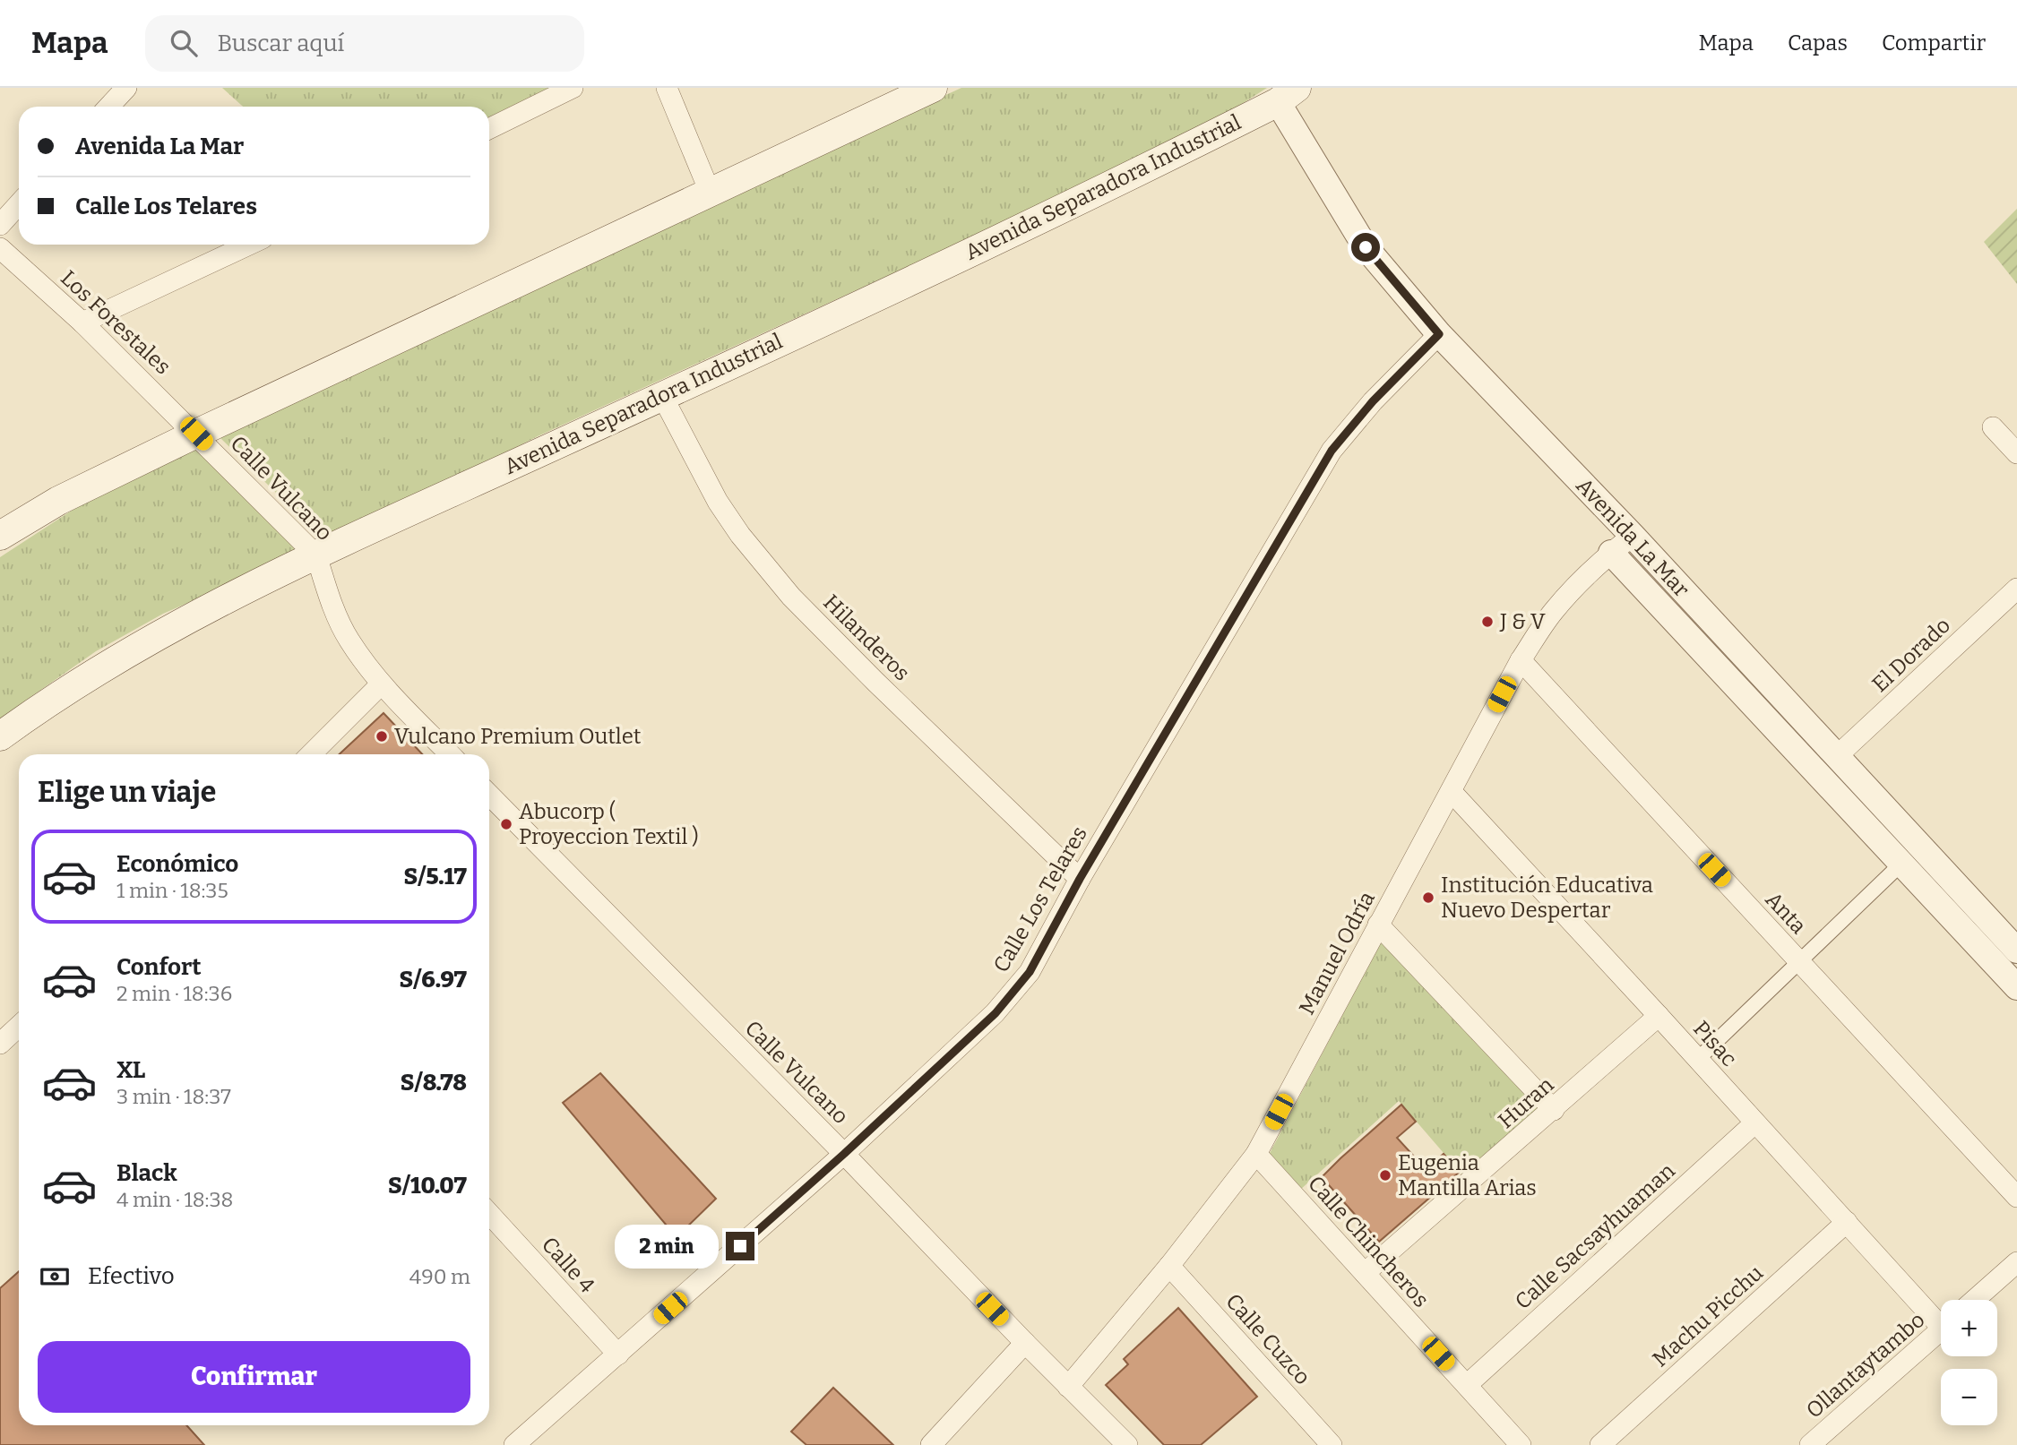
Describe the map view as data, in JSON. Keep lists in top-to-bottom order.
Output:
{
  "streets": {
    "main road": ["Avenida Separadora Industrial"],
    "street": [
      "Los Forestales",
      "Calle Vulcano",
      "Avenida La Mar",
      "Hilanderos",
      "El Dorado",
      "Calle Los Telares",
      "Anta",
      "Manuel Odría",
      "Pisac",
      "Huran",
      "Calle Sacsayhuaman",
      "Calle Chincheros",
      "Calle 4",
      "Machu Picchu",
      "Calle Cuzco",
      "Ollantaytambo"
    ]
  },
  "crossings": [
    ["Avenida Separadora Industrial", "Calle Vulcano"],
    ["Avenida Separadora Industrial", "Avenida La Mar"],
    ["Avenida Separadora Industrial", "Hilanderos"],
    ["Los Forestales", "Calle Vulcano"],
    ["Calle Vulcano", "Calle Los Telares"],
    ["Calle Vulcano", "Manuel Odría"],
    ["Avenida La Mar", "El Dorado"],
    ["Avenida La Mar", "Calle Los Telares"],
    ["Avenida La Mar", "Manuel Odría"],
    ["Hilanderos", "Calle Los Telares"],
    ["Calle Los Telares", "Calle 4"],
    ["Anta", "Manuel Odría"],
    ["Manuel Odría", "Pisac"],
    ["Manuel Odría", "Calle Chincheros"],
    ["Manuel Odría", "Calle Cuzco"],
    ["Pisac", "Huran"],
    ["Pisac", "Calle Sacsayhuaman"],
    ["Pisac", "Machu Picchu"],
    ["Huran", "Calle Chincheros"],
    ["Calle Sacsayhuaman", "Calle Chincheros"]
  ],
  "places": [
    "J & V",
    "Vulcano Premium Outlet",
    "Abucorp ( Proyeccion Textil )",
    "Institución Educativa Nuevo Despertar",
    "Eugenia Mantilla Arias"
  ],
  "page": {
    "header": "Mapa",
    "search": "Buscar aquí",
    "nav": ["Mapa", "Capas", "Compartir"],
    "banner": ["Avenida La Mar", "Calle Los Telares"],
    "heading": "Elige un viaje",
    "list": [
      {
        "name": "Económico",
        "note": "1 min · 18:35",
        "value": "S/5.17"
      },
      {
        "name": "Confort",
        "note": "2 min · 18:36",
        "value": "S/6.97"
      },
      {
        "name": "XL",
        "note": "3 min · 18:37",
        "value": "S/8.78"
      },
      {
        "name": "Black",
        "note": "4 min · 18:38",
        "value": "S/10.07"
      }
    ],
    "bubble": "2 min",
    "pay": ["Efectivo", "490 m"],
    "map_buttons": ["+", "−"],
    "buttons": "Confirmar"
  }
}
